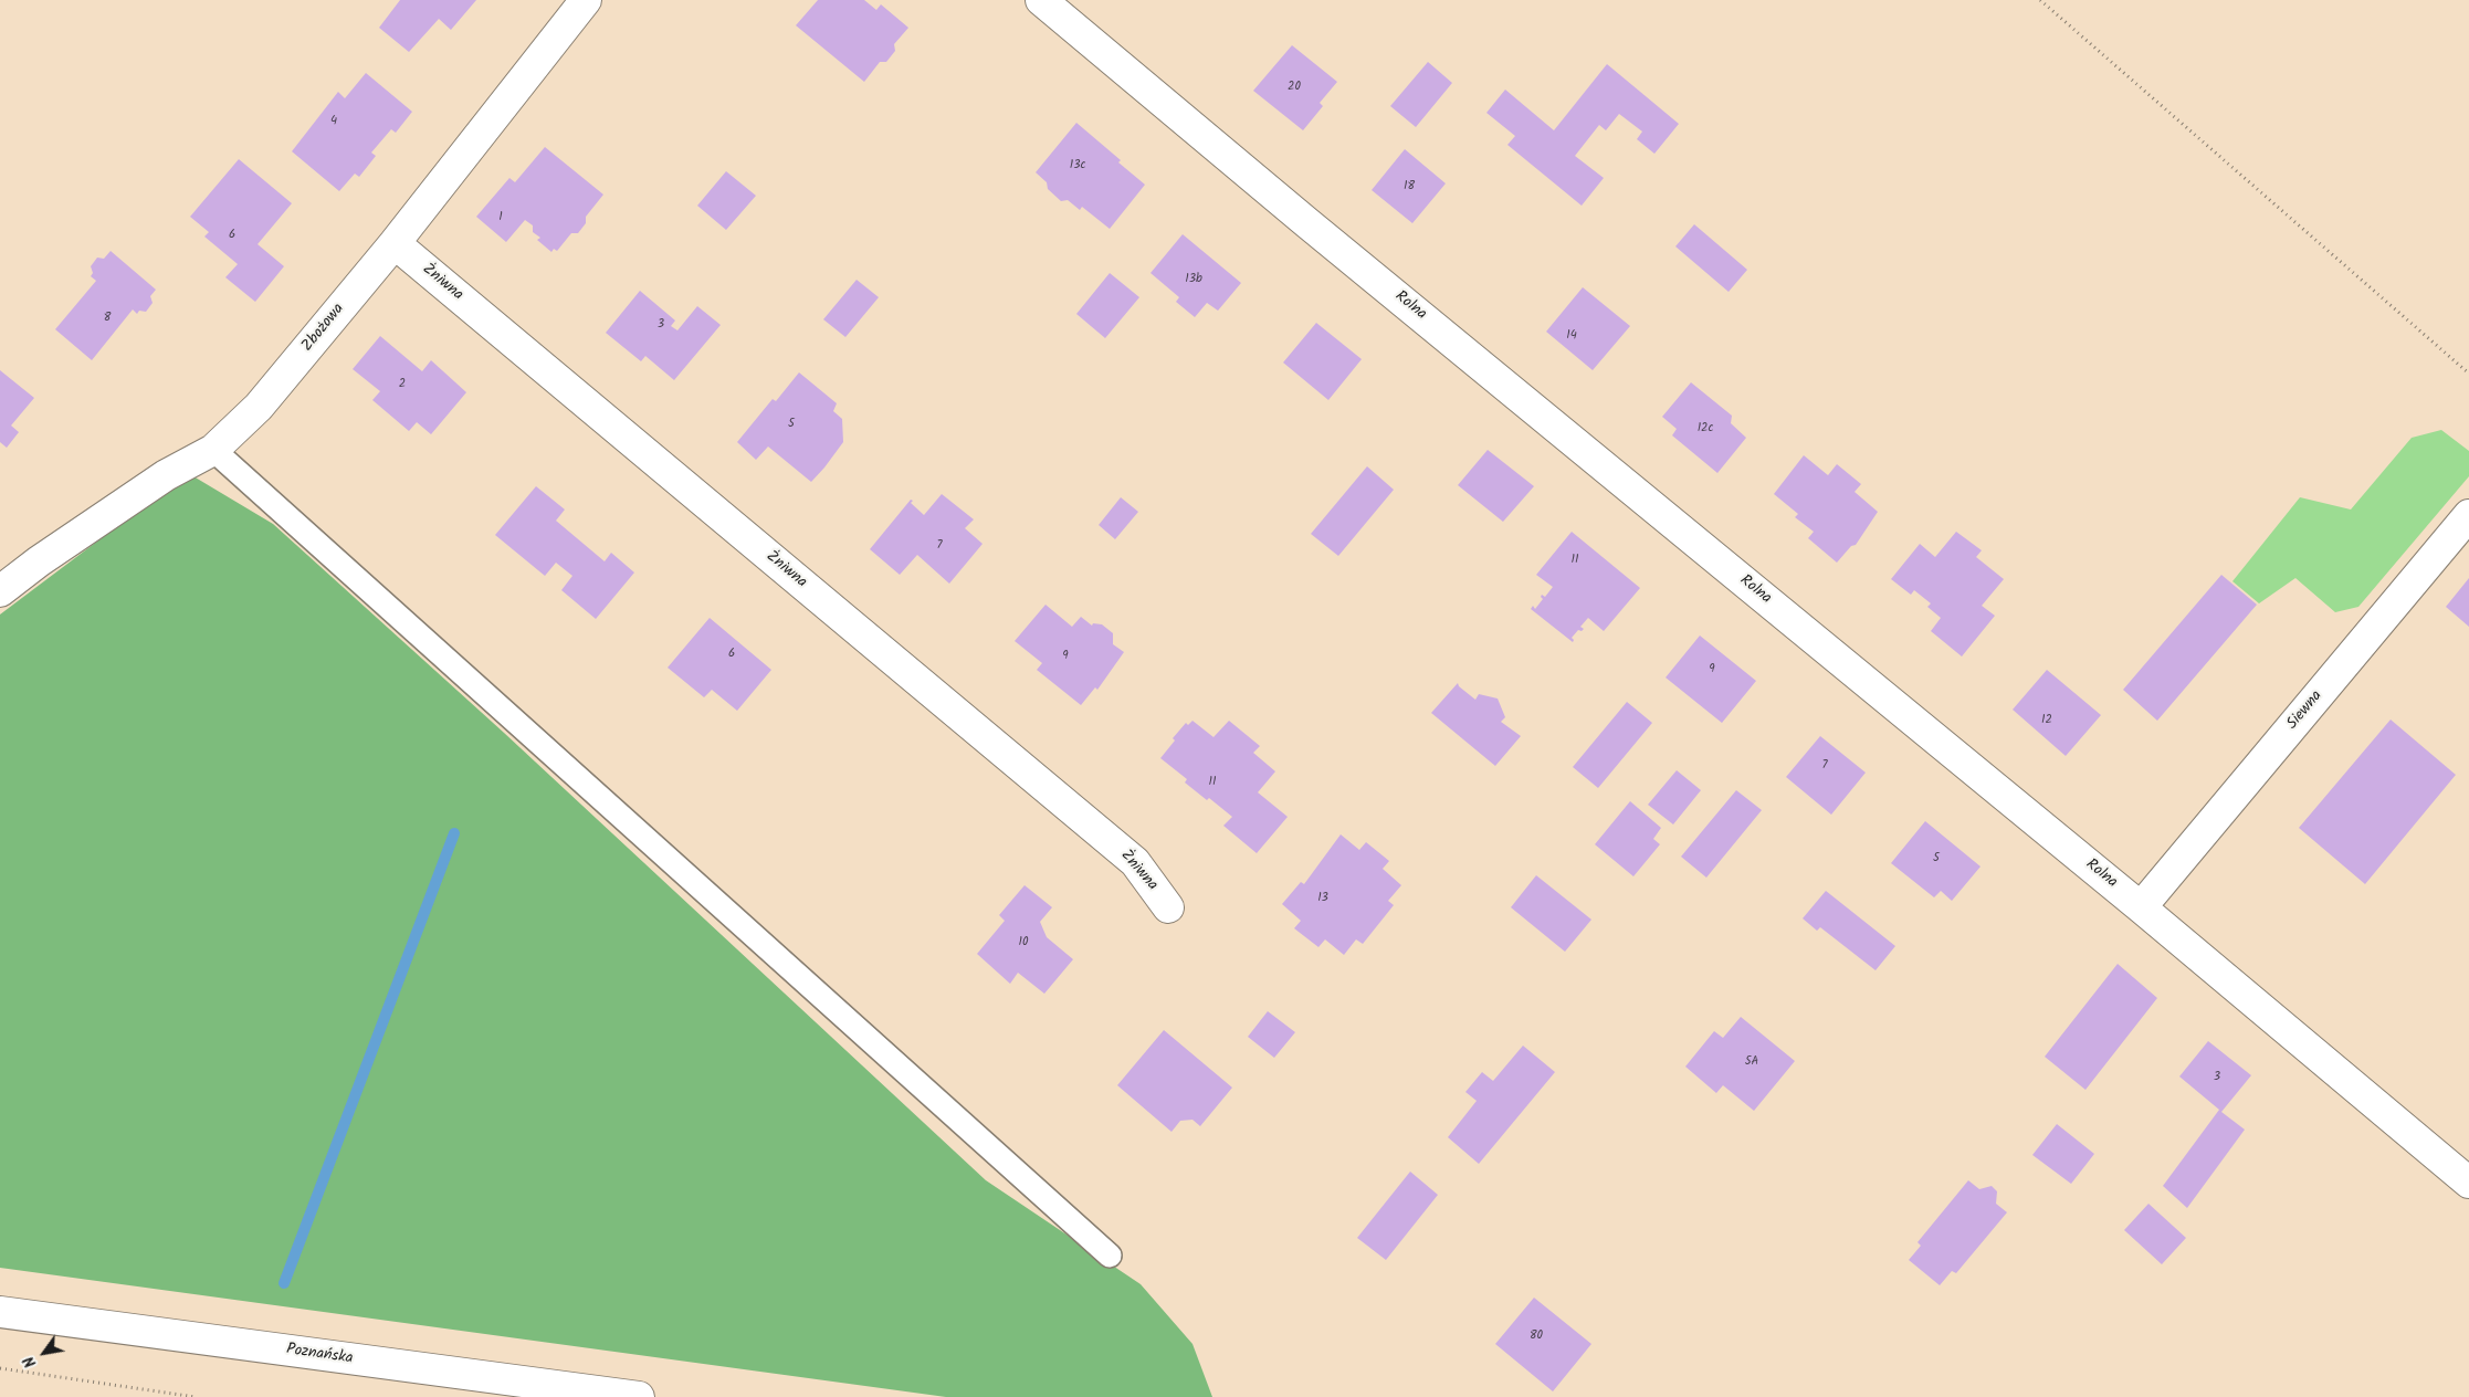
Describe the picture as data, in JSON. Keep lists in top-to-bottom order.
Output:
{
  "streets": {
    "street": [
      "Żniwna",
      "Rolna",
      "Zbożowa",
      "Siewna",
      "Poznańska"
    ]
  },
  "crossings": [
    ["Żniwna", "Zbożowa"],
    ["Rolna", "Siewna"]
  ],
  "house_numbers": [
    "20",
    "4",
    "13c",
    "18",
    "1",
    "6",
    "13b",
    "8",
    "3",
    "14",
    "2",
    "5",
    "12c",
    "7",
    "11",
    "6",
    "9",
    "9",
    "12",
    "7",
    "11",
    "5",
    "13",
    "10",
    "5A",
    "3",
    "80"
  ],
  "north": "bottom left"
}
